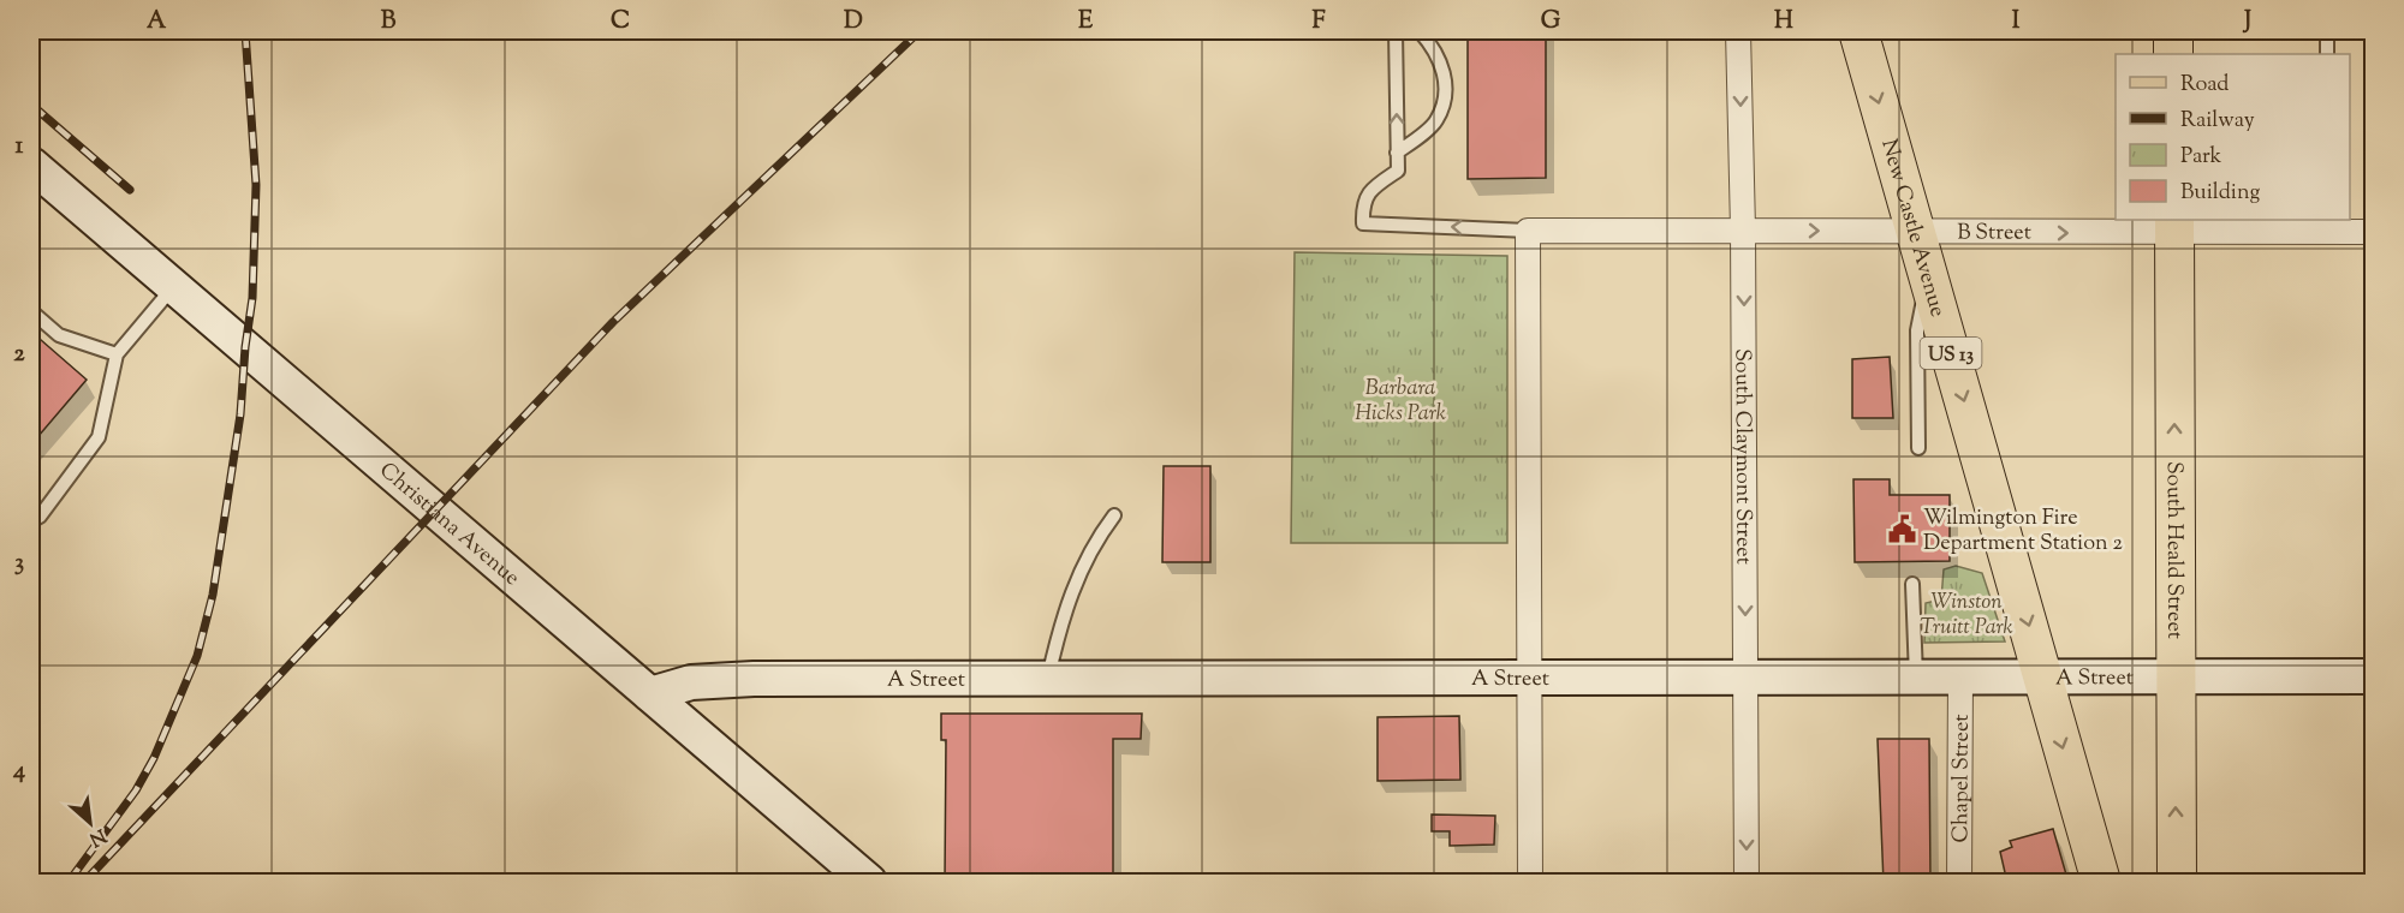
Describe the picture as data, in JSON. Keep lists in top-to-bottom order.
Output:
{
  "streets": {
    "main road": ["New Castle Avenue", "US 13", "South Heald Street"],
    "street": [
      "B Street",
      "South Claymont Street",
      "Christiana Avenue",
      "A Street",
      "Chapel Street"
    ]
  },
  "crossings": [
    ["New Castle Avenue", "B Street"],
    ["New Castle Avenue", "A Street"],
    ["B Street", "South Claymont Street"],
    ["B Street", "South Heald Street"],
    ["South Claymont Street", "A Street"],
    ["Christiana Avenue", "A Street"],
    ["South Heald Street", "A Street"],
    ["A Street", "Chapel Street"]
  ],
  "one_way": [
    "New Castle Avenue",
    "B Street",
    "South Claymont Street",
    "South Heald Street"
  ],
  "parks": ["Barbara Hicks Park", "Winston Truitt Park"],
  "places": {
    "public building": ["Wilmington Fire Department Station 2"]
  },
  "legend": [
    "Road",
    "Railway",
    "Park",
    "Building"
  ],
  "north": "bottom right",
  "grid": {
    "columns": [
      "A",
      "B",
      "C",
      "D",
      "E",
      "F",
      "G",
      "H",
      "I",
      "J"
    ],
    "rows": [
      "1",
      "2",
      "3",
      "4"
    ]
  }
}
